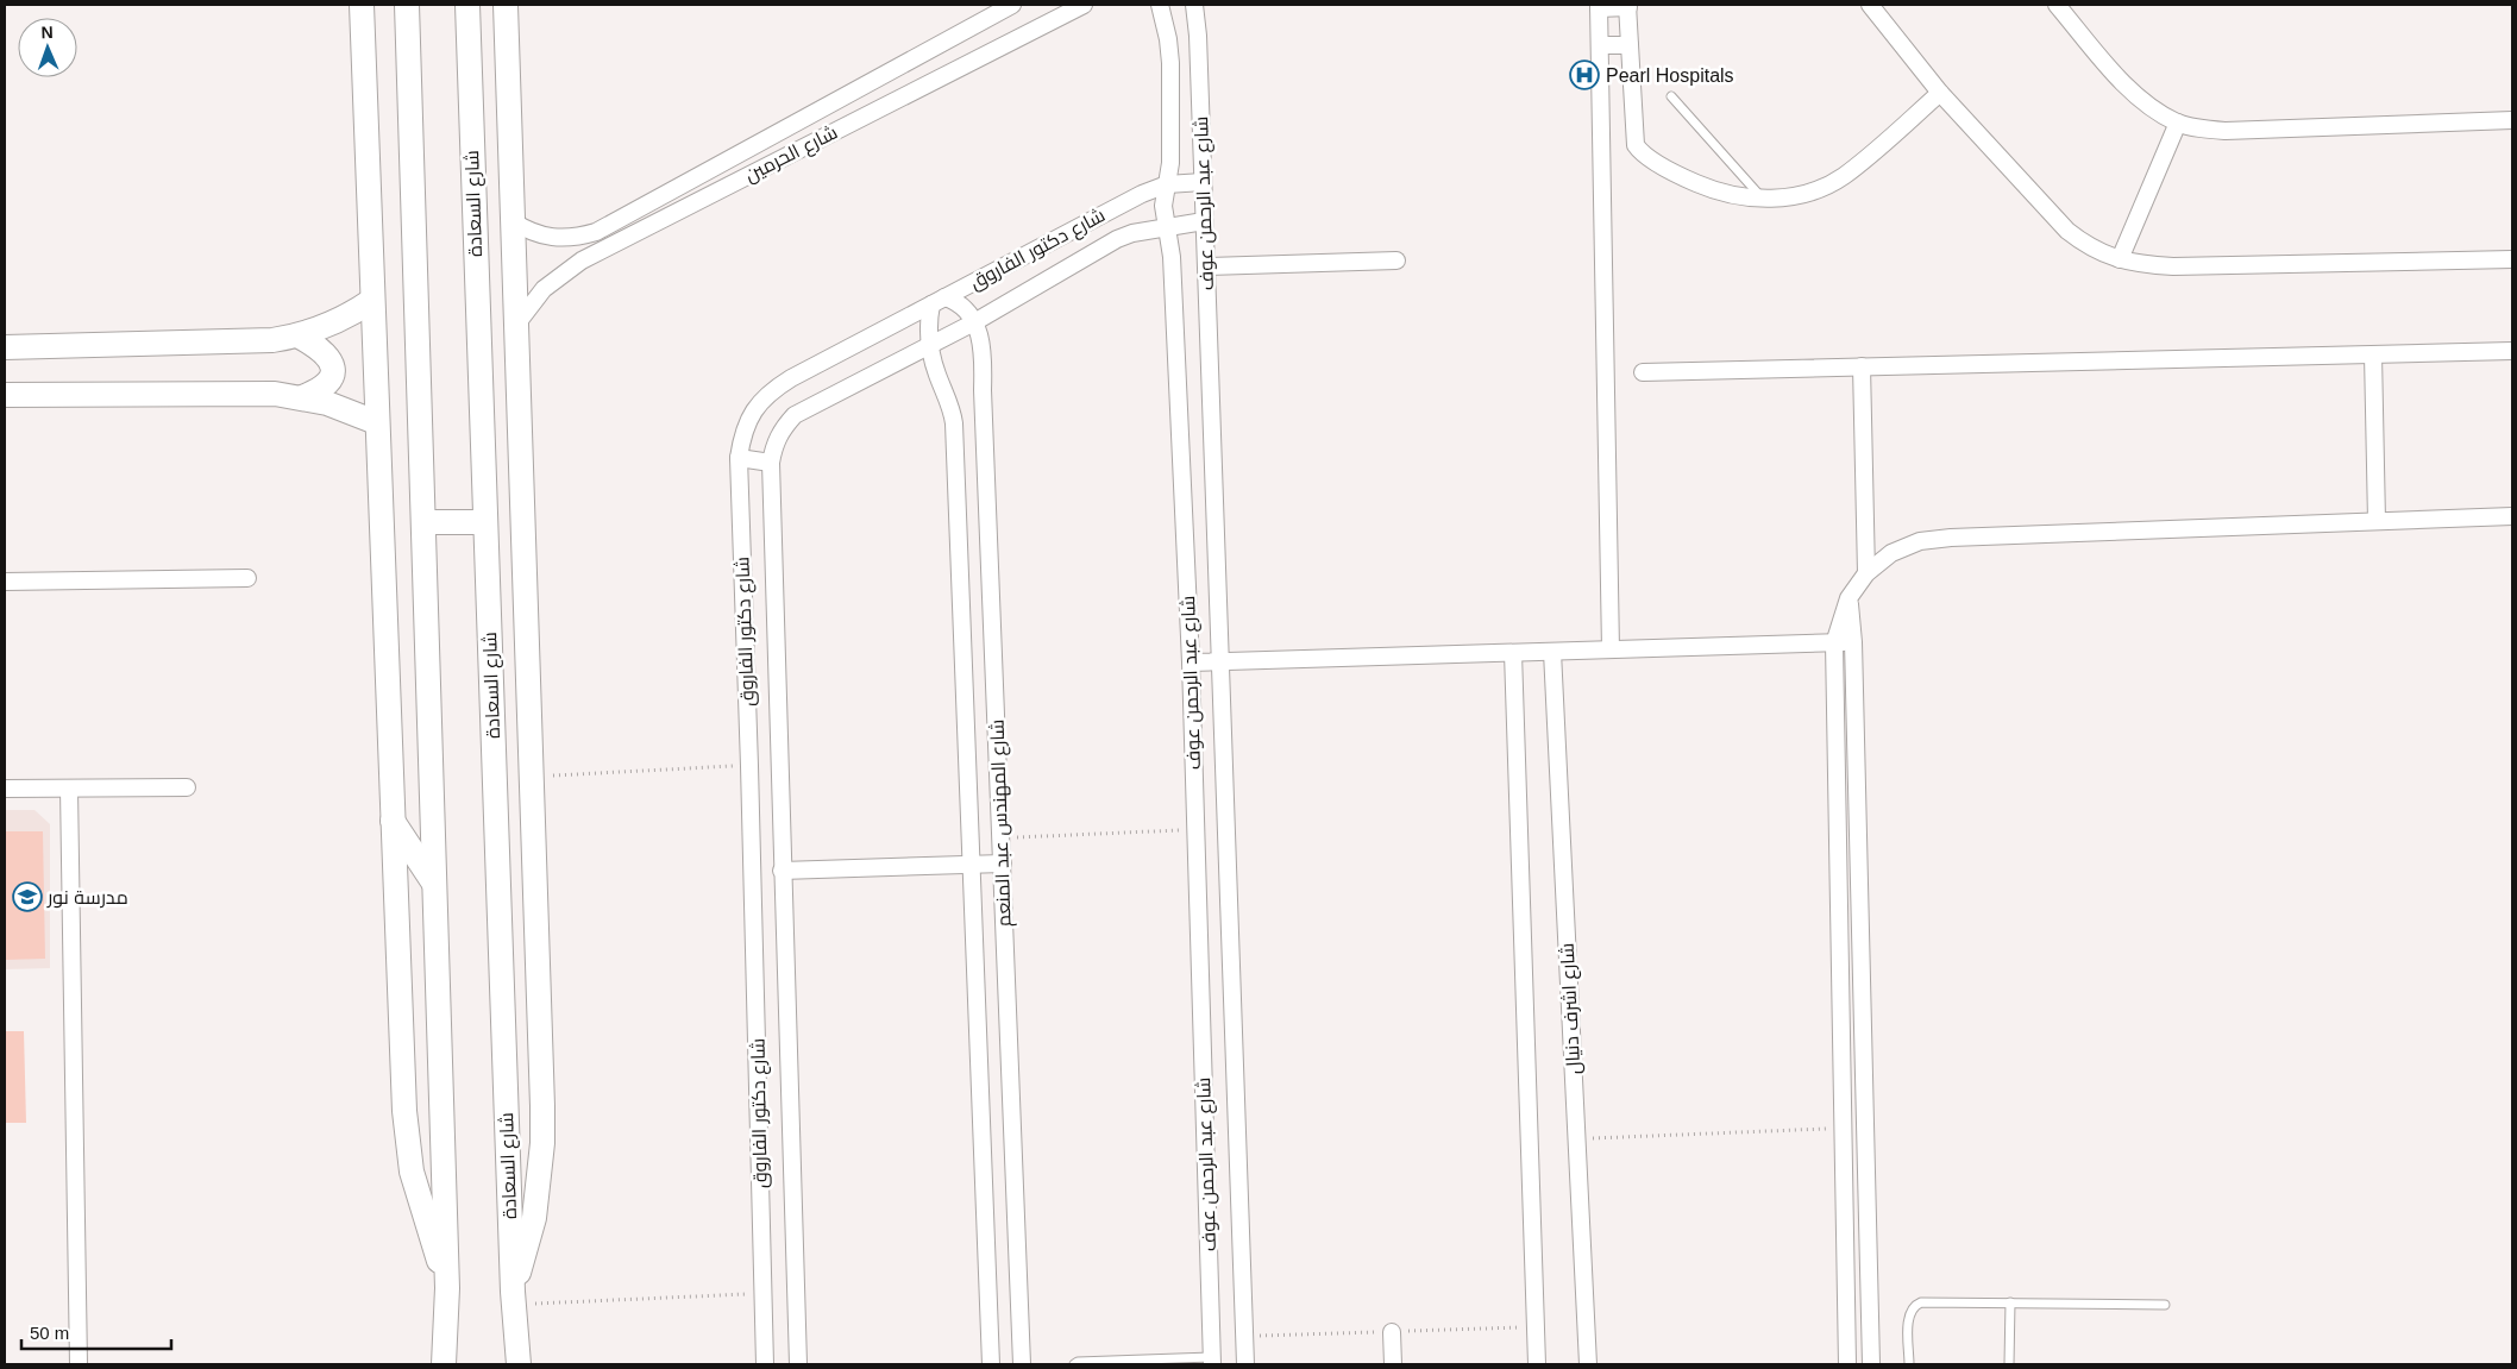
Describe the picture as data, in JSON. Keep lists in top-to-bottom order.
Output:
{
  "streets": {
    "street": [
      "شارع الحرمين",
      "شارع السعادة",
      "شارع عبد الرحمن عوف",
      "شارع دكتور الفاروق",
      "شارع المهندس عبد المنعم",
      "شارع اشرف دنيال"
    ]
  },
  "crossings": [
    ["شارع عبد الرحمن عوف", "شارع دكتور الفاروق"],
    ["شارع دكتور الفاروق", "شارع المهندس عبد المنعم"]
  ],
  "places": {
    "hospital": ["Pearl Hospitals"],
    "school or university": ["مدرسة نور"]
  },
  "scale_bar": "50 m",
  "north": "top"
}
